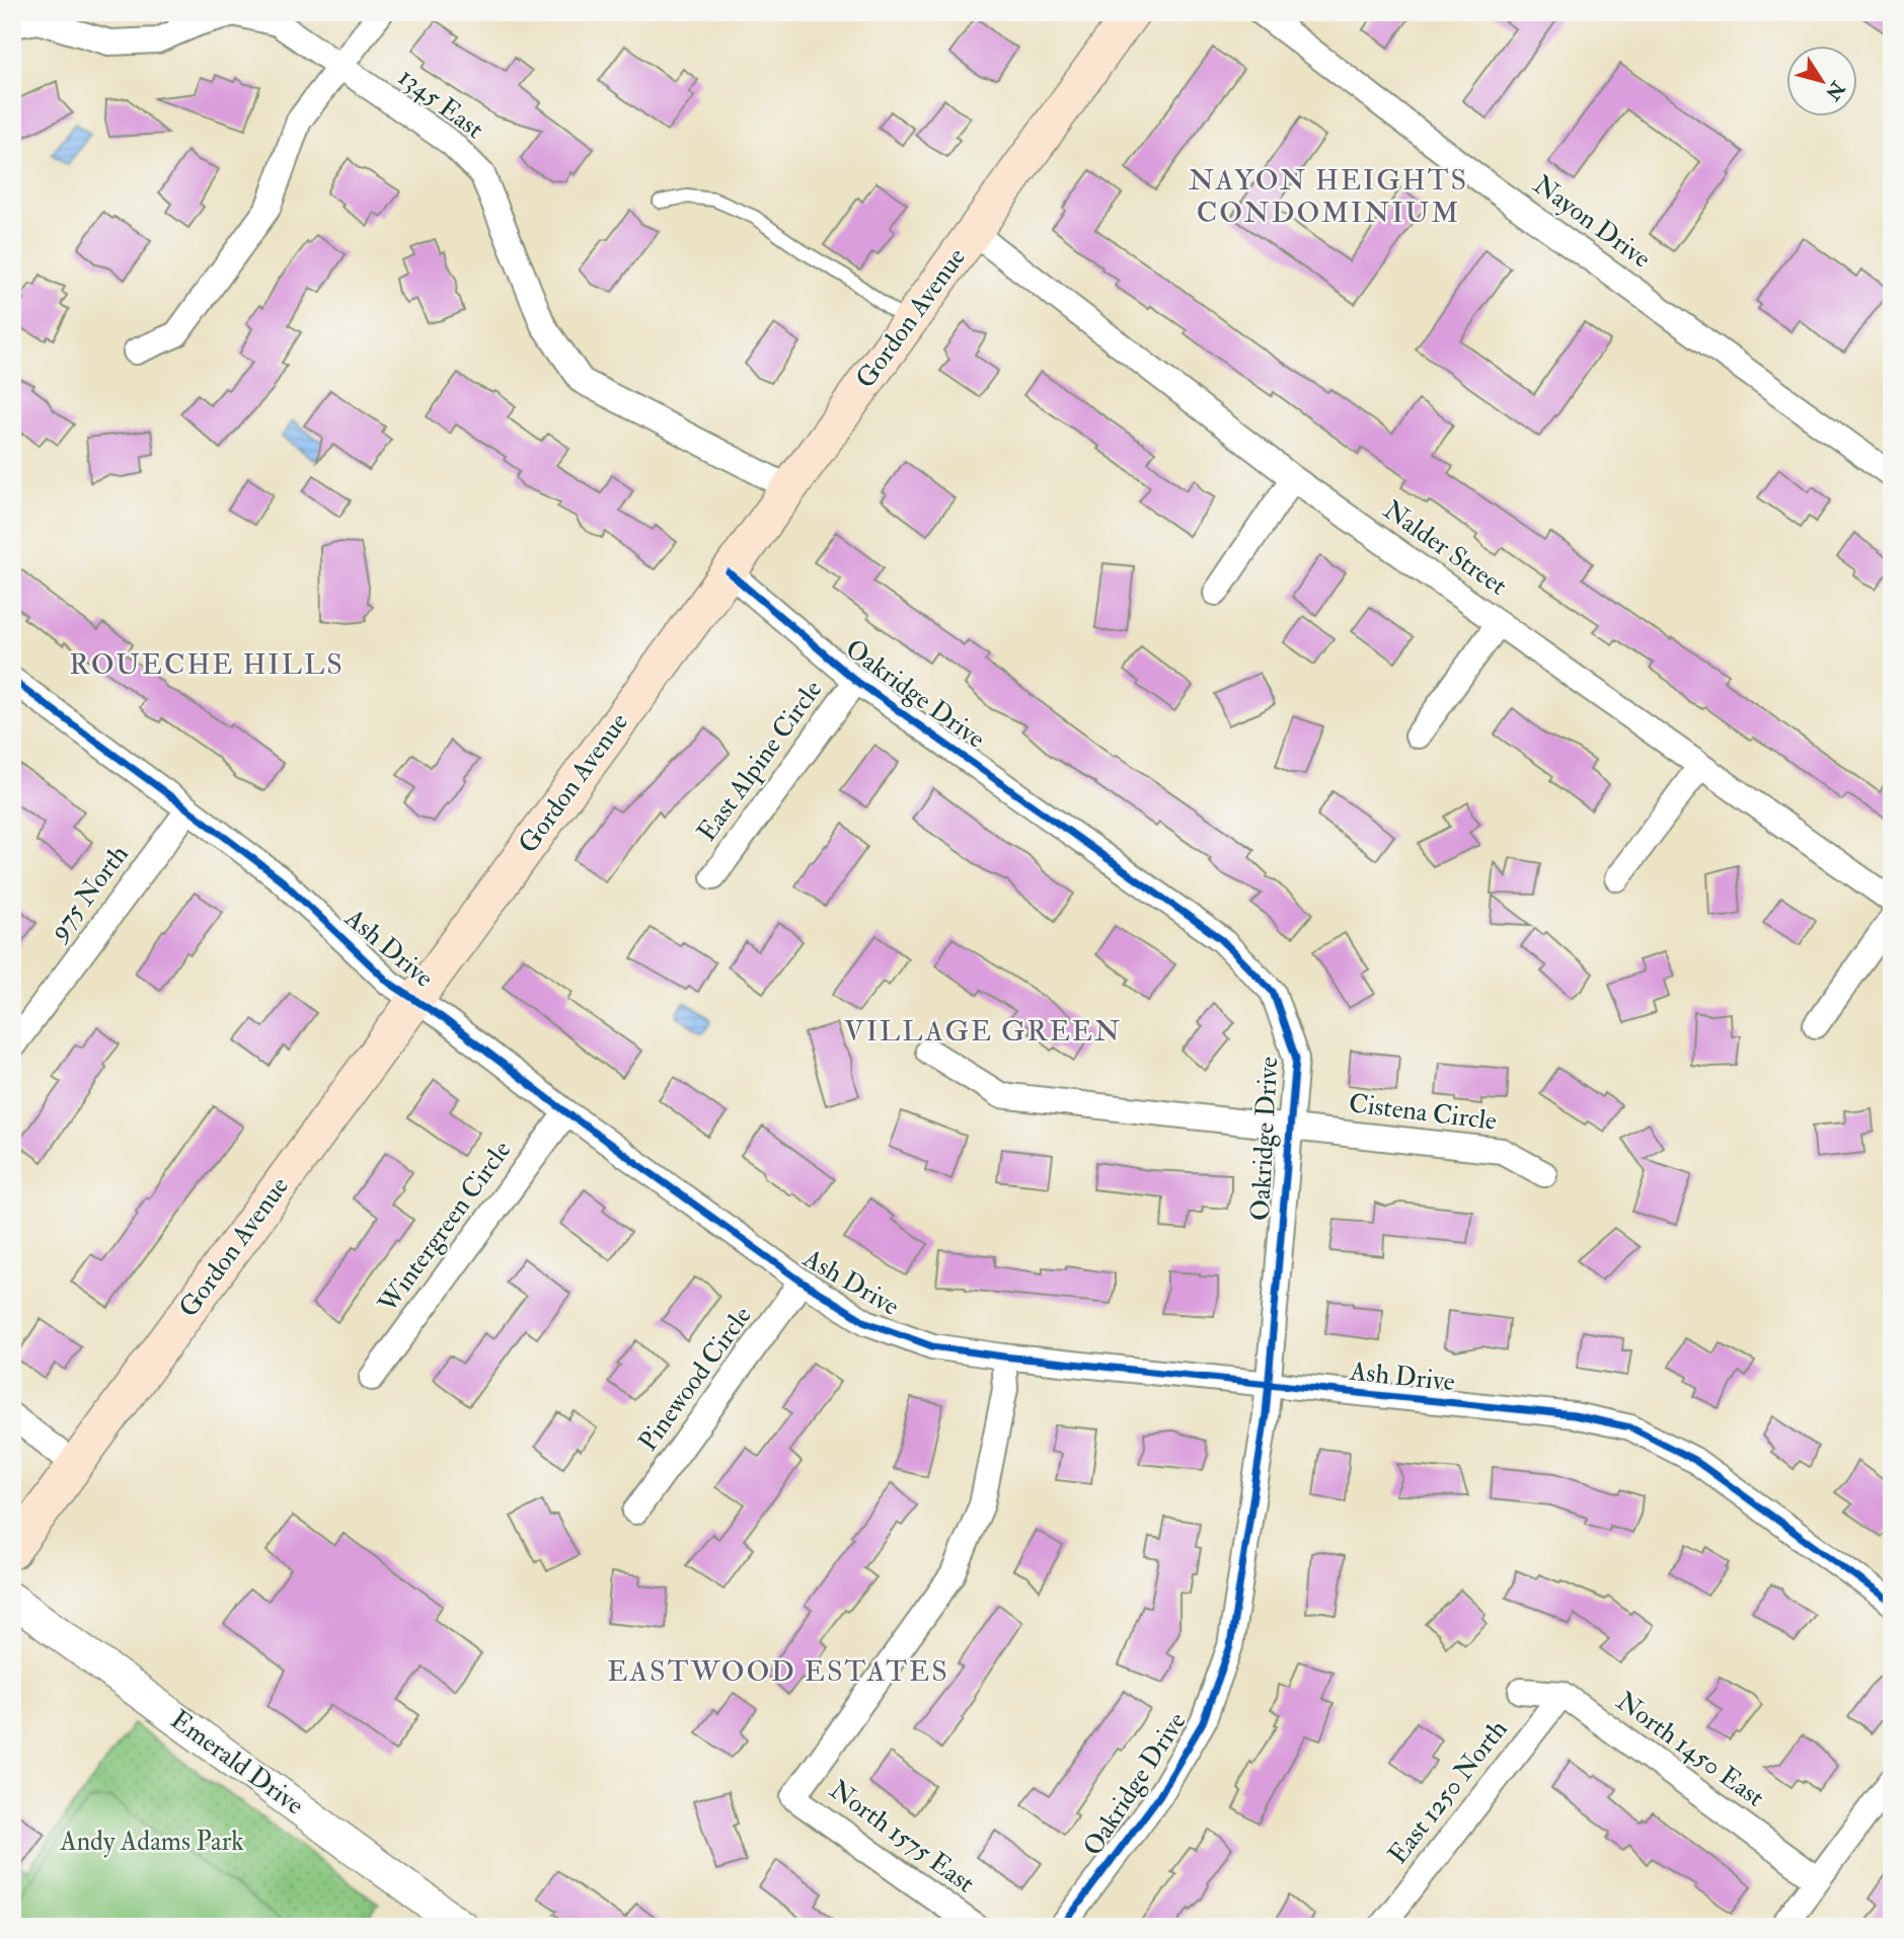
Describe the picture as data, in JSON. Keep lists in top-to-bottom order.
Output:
{
  "streets": {
    "main road": ["Gordon Avenue"],
    "street": [
      "1345 East",
      "Nayon Drive",
      "Nalder Street",
      "Oakridge Drive",
      "East Alpine Circle",
      "975 North",
      "Ash Drive",
      "Cistena Circle",
      "Wintergreen Circle",
      "Pinewood Circle",
      "North 1450 East",
      "Emerald Drive",
      "East 1250 North",
      "North 1575 East"
    ]
  },
  "crossings": [
    ["1345 East", "Gordon Avenue"],
    ["Gordon Avenue", "Nalder Street"],
    ["Gordon Avenue", "Oakridge Drive"],
    ["Gordon Avenue", "Ash Drive"],
    ["Oakridge Drive", "East Alpine Circle"],
    ["Oakridge Drive", "Ash Drive"],
    ["Oakridge Drive", "Cistena Circle"],
    ["975 North", "Ash Drive"],
    ["Ash Drive", "Wintergreen Circle"],
    ["Ash Drive", "Pinewood Circle"],
    ["Ash Drive", "North 1575 East"],
    ["North 1450 East", "East 1250 North"]
  ],
  "districts": [
    "NAYON HEIGHTS CONDOMINIUM",
    "ROUECHE HILLS",
    "VILLAGE GREEN",
    "EASTWOOD ESTATES"
  ],
  "parks": ["Andy Adams Park"],
  "north": "bottom right"
}
